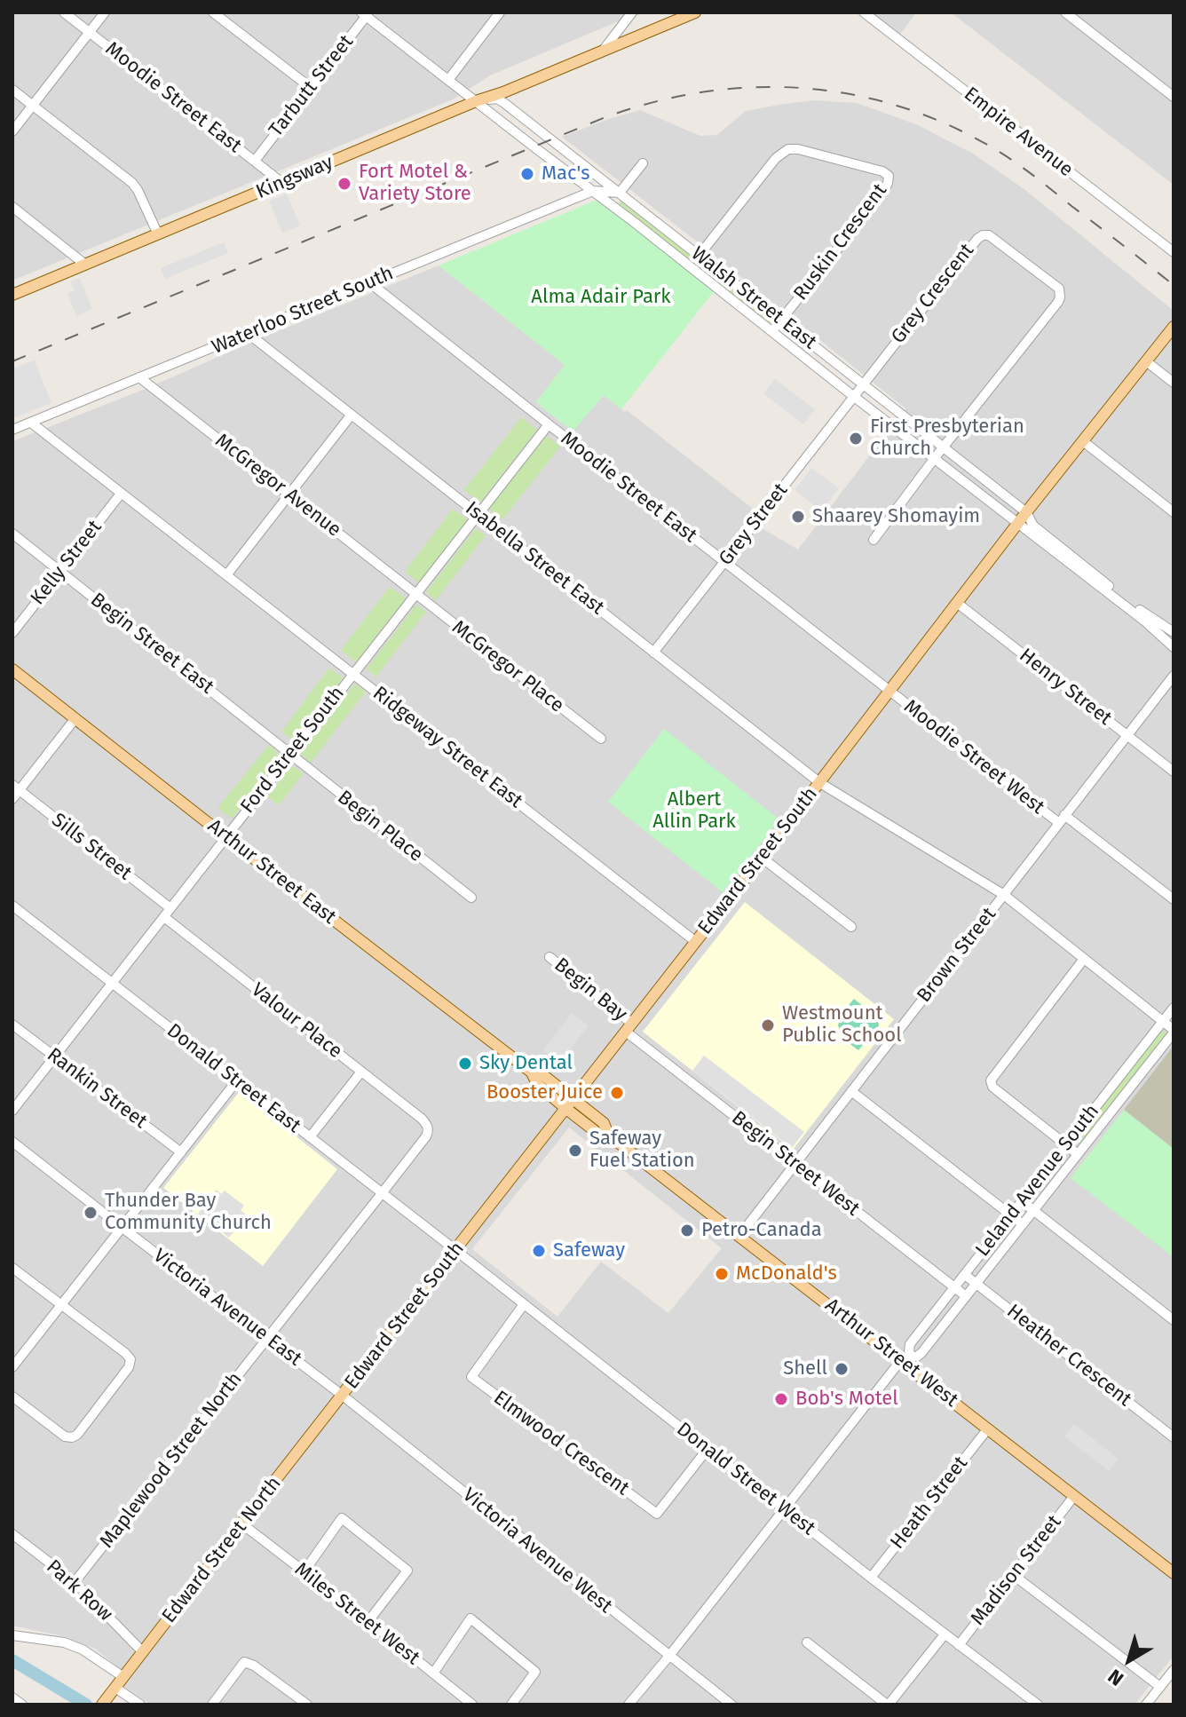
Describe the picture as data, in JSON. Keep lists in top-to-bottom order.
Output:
{
  "streets": {
    "main road": [
      "Kingsway",
      "Edward Street South",
      "Arthur Street East",
      "Arthur Street West",
      "Edward Street North"
    ],
    "street": [
      "Tarbutt Street",
      "Moodie Street East",
      "Empire Avenue",
      "Ruskin Crescent",
      "Grey Crescent",
      "Walsh Street East",
      "Waterloo Street South",
      "McGregor Avenue",
      "Grey Street",
      "Isabella Street East",
      "Kelly Street",
      "Begin Street East",
      "McGregor Place",
      "Henry Street",
      "Ridgeway Street East",
      "Ford Street South",
      "Moodie Street West",
      "Begin Place",
      "Sills Street",
      "Brown Street",
      "Begin Bay",
      "Valour Place",
      "Donald Street East",
      "Rankin Street",
      "Begin Street West",
      "Leland Avenue South",
      "Victoria Avenue East",
      "Heather Crescent",
      "Elmwood Crescent",
      "Maplewood Street North",
      "Donald Street West",
      "Heath Street",
      "Victoria Avenue West",
      "Madison Street",
      "Park Row",
      "Miles Street West"
    ]
  },
  "crossings": [
    ["Tarbutt Street", "Moodie Street East"],
    ["Tarbutt Street", "Walsh Street East"],
    ["Moodie Street East", "Kingsway"],
    ["Moodie Street East", "Waterloo Street South"],
    ["Moodie Street East", "Grey Street"],
    ["Moodie Street East", "Ford Street South"],
    ["Moodie Street East", "Moodie Street West"],
    ["Moodie Street East", "Edward Street South"],
    ["Kingsway", "Walsh Street East"],
    ["Ruskin Crescent", "Walsh Street East"],
    ["Grey Crescent", "Walsh Street East"],
    ["Grey Crescent", "Grey Street"],
    ["Walsh Street East", "Waterloo Street South"],
    ["Walsh Street East", "Grey Street"],
    ["Walsh Street East", "Edward Street South"],
    ["Waterloo Street South", "McGregor Avenue"],
    ["Waterloo Street South", "Isabella Street East"],
    ["Waterloo Street South", "Ridgeway Street East"],
    ["McGregor Avenue", "McGregor Place"],
    ["McGregor Avenue", "Ford Street South"],
    ["Grey Street", "Isabella Street East"],
    ["Isabella Street East", "Ford Street South"],
    ["Isabella Street East", "Edward Street South"],
    ["Isabella Street East", "Brown Street"],
    ["Isabella Street East", "Leland Avenue South"],
    ["Kelly Street", "Begin Street East"],
    ["Kelly Street", "Ridgeway Street East"],
    ["Begin Street East", "Ford Street South"],
    ["Begin Street East", "Begin Place"],
    ["McGregor Place", "Ford Street South"],
    ["Henry Street", "Edward Street South"],
    ["Henry Street", "Brown Street"],
    ["Ridgeway Street East", "Ford Street South"],
    ["Ridgeway Street East", "Edward Street South"],
    ["Ford Street South", "Begin Place"],
    ["Ford Street South", "Sills Street"],
    ["Ford Street South", "Arthur Street East"],
    ["Ford Street South", "Valour Place"],
    ["Ford Street South", "Donald Street East"],
    ["Ford Street South", "Rankin Street"],
    ["Moodie Street West", "Edward Street South"],
    ["Moodie Street West", "Brown Street"],
    ["Edward Street South", "Arthur Street East"],
    ["Edward Street South", "Begin Bay"],
    ["Edward Street South", "Donald Street East"],
    ["Edward Street South", "Begin Street West"],
    ["Edward Street South", "Victoria Avenue East"],
    ["Edward Street South", "Arthur Street West"],
    ["Edward Street South", "Donald Street West"],
    ["Edward Street South", "Edward Street North"],
    ["Edward Street South", "Victoria Avenue West"],
    ["Arthur Street East", "Arthur Street West"],
    ["Brown Street", "Begin Street West"],
    ["Brown Street", "Arthur Street West"],
    ["Begin Bay", "Begin Street West"],
    ["Valour Place", "Maplewood Street North"],
    ["Donald Street East", "Maplewood Street North"],
    ["Donald Street East", "Donald Street West"],
    ["Begin Street West", "Leland Avenue South"],
    ["Leland Avenue South", "Arthur Street West"],
    ["Leland Avenue South", "Heather Crescent"],
    ["Leland Avenue South", "Donald Street West"],
    ["Leland Avenue South", "Victoria Avenue West"],
    ["Victoria Avenue East", "Maplewood Street North"],
    ["Victoria Avenue East", "Edward Street North"],
    ["Victoria Avenue East", "Victoria Avenue West"],
    ["Arthur Street West", "Heath Street"],
    ["Arthur Street West", "Madison Street"],
    ["Elmwood Crescent", "Donald Street West"],
    ["Maplewood Street North", "Park Row"],
    ["Donald Street West", "Heath Street"],
    ["Donald Street West", "Madison Street"],
    ["Edward Street North", "Victoria Avenue West"],
    ["Edward Street North", "Park Row"],
    ["Edward Street North", "Miles Street West"]
  ],
  "parks": ["Alma Adair Park", "Albert Allin Park"],
  "places": [
    "Mac's",
    "Fort Motel & Variety Store",
    "First Presbyterian Church",
    "Shaarey Shomayim",
    "Westmount Public School",
    "Sky Dental",
    "Booster Juice",
    "Safeway Fuel Station",
    "Thunder Bay Community Church",
    "Petro-Canada",
    "Safeway",
    "McDonald's",
    "Shell",
    "Bob's Motel"
  ],
  "north": "bottom left"
}
